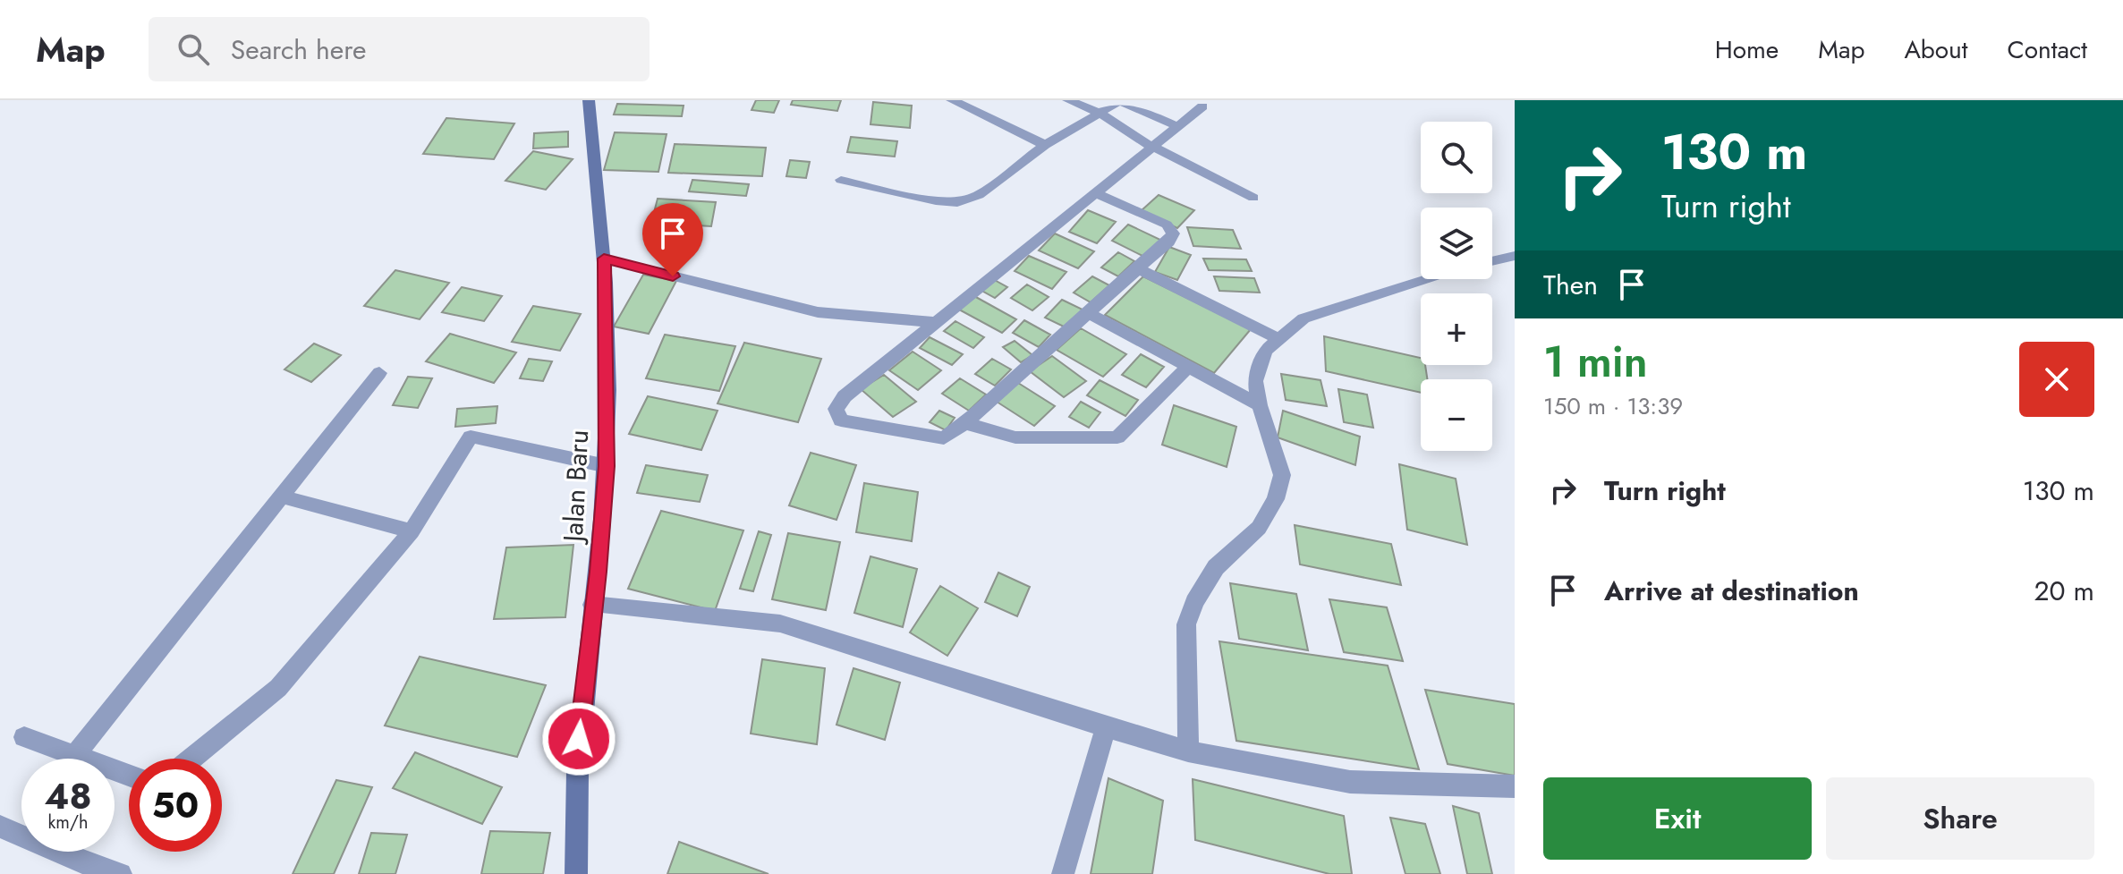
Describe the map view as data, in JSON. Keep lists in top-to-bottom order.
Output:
{
  "streets": {
    "main road": ["Jalan Baru"]
  },
  "page": {
    "header": "Map",
    "search": "Search here",
    "nav": [
      "Home",
      "Map",
      "About",
      "Contact"
    ],
    "turn": ["130 m", "Turn right"],
    "map_buttons": ["+", "−"],
    "then": "Then",
    "heading": ["1 min", "150 m · 13:39"],
    "list": [
      {
        "name": "Turn right",
        "value": "130 m"
      },
      {
        "name": "Arrive at destination",
        "value": "20 m"
      }
    ],
    "speed": "48 km/h",
    "limit": "50",
    "buttons": ["Exit", "Share"]
  }
}
